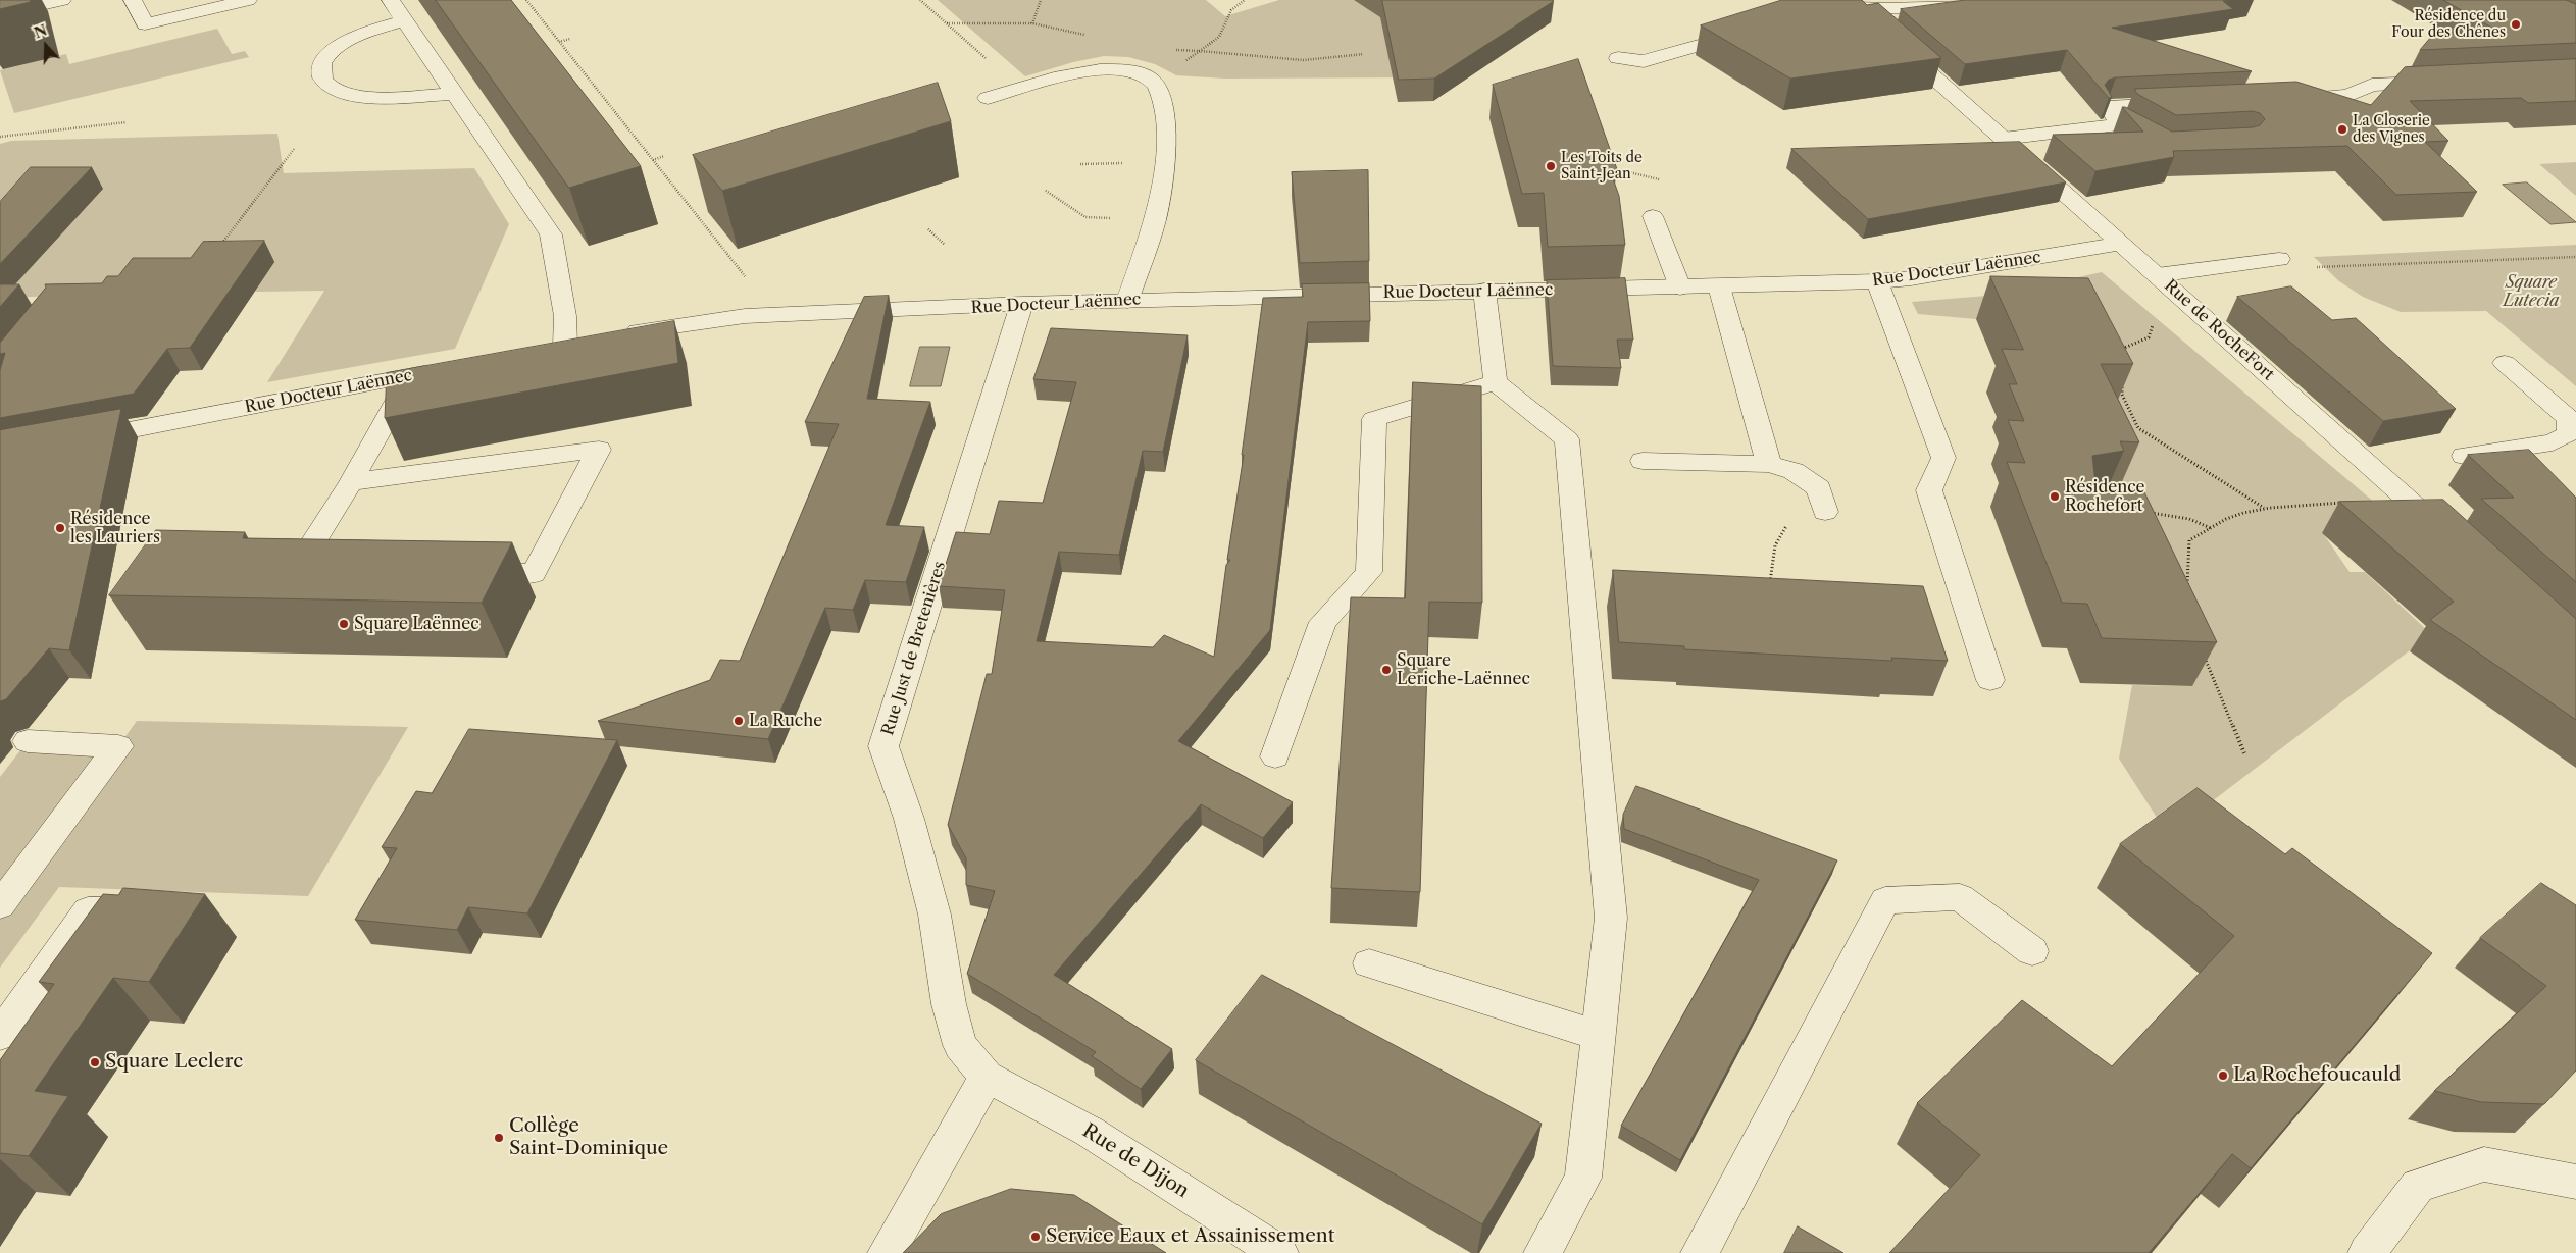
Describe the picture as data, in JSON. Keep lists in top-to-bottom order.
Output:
{
  "streets": {
    "street": [
      "Rue Docteur Laënnec",
      "Rue de RocheFort",
      "Rue Just de Bretenières",
      "Rue de Dijon"
    ]
  },
  "crossings": [
    ["Rue Docteur Laënnec", "Rue de RocheFort"],
    ["Rue Docteur Laënnec", "Rue Just de Bretenières"],
    ["Rue Just de Bretenières", "Rue de Dijon"]
  ],
  "parks": ["Square Lutecia"],
  "places": [
    "Résidence du Four des Chênes",
    "La Closerie des Vignes",
    "Les Toits de Saint-Jean",
    "Résidence Rochefort",
    "Résidence les Lauriers",
    "Square Laënnec",
    "Square Leriche-Laënnec",
    "La Ruche",
    "Square Leclerc",
    "La Rochefoucauld",
    "Collège Saint-Dominique",
    "Service Eaux et Assainissement"
  ],
  "north": "top"
}
